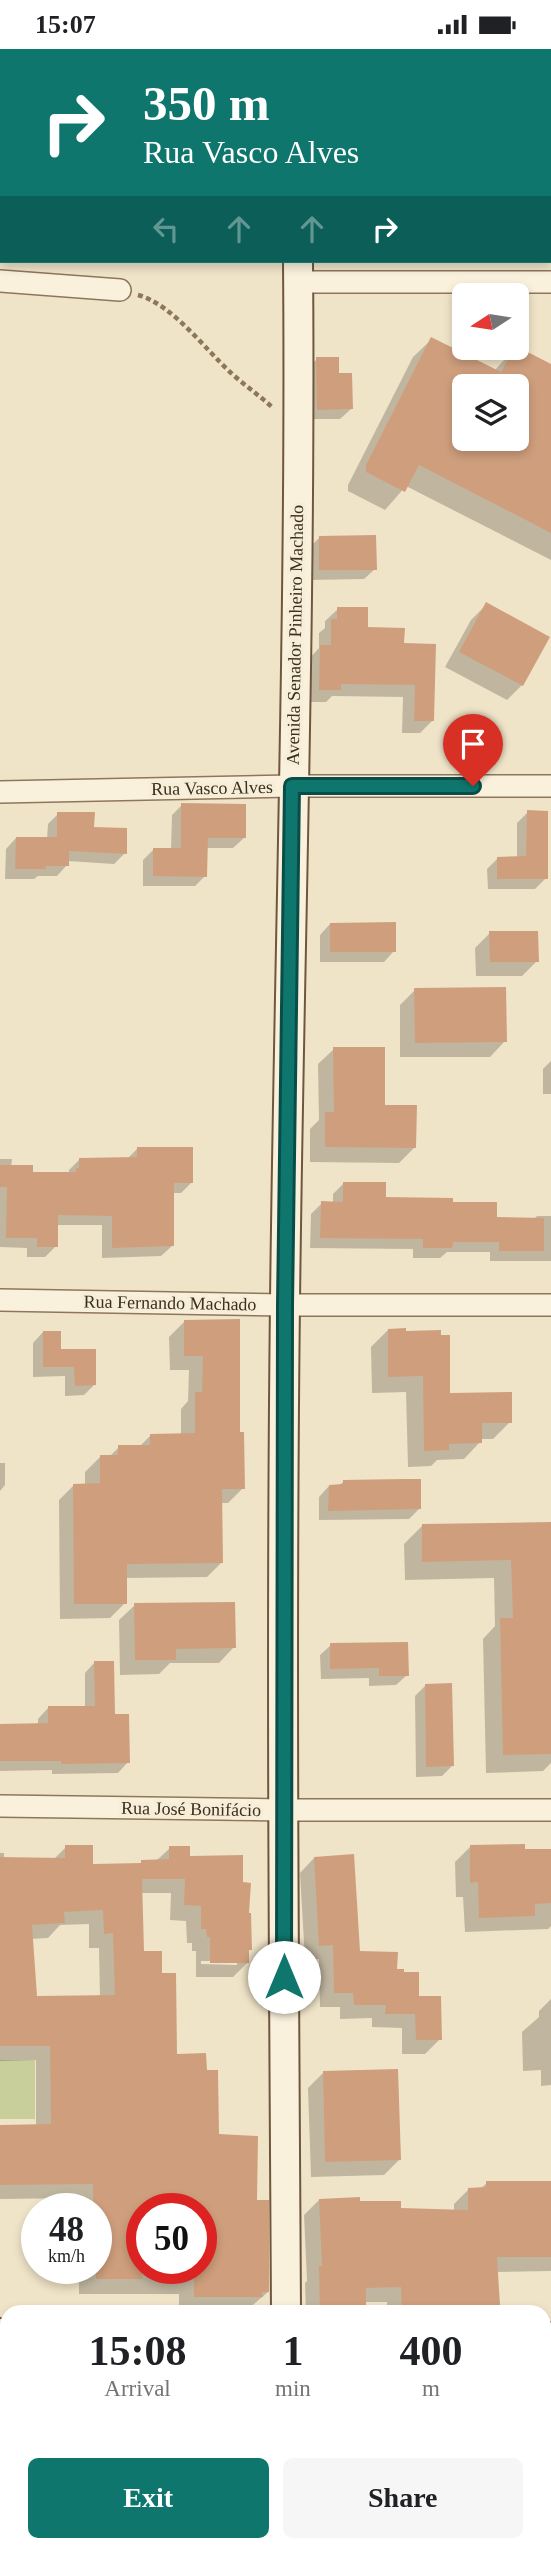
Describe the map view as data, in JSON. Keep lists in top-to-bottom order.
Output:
{
  "streets": {
    "main road": ["Avenida Senador Pinheiro Machado"],
    "street": ["Rua Vasco Alves", "Rua Fernando Machado", "Rua José Bonifácio"]
  },
  "crossings": [
    ["Avenida Senador Pinheiro Machado", "Rua Vasco Alves"],
    ["Avenida Senador Pinheiro Machado", "Rua Fernando Machado"],
    ["Avenida Senador Pinheiro Machado", "Rua José Bonifácio"]
  ],
  "north": "left",
  "page": {
    "status": "15:07",
    "turn": ["350 m", "Rua Vasco Alves"],
    "speed": "48 km/h",
    "limit": "50",
    "eta": [
      "15:08",
      "Arrival",
      "1",
      "min",
      "400",
      "m"
    ],
    "buttons": ["Exit", "Share"]
  }
}
